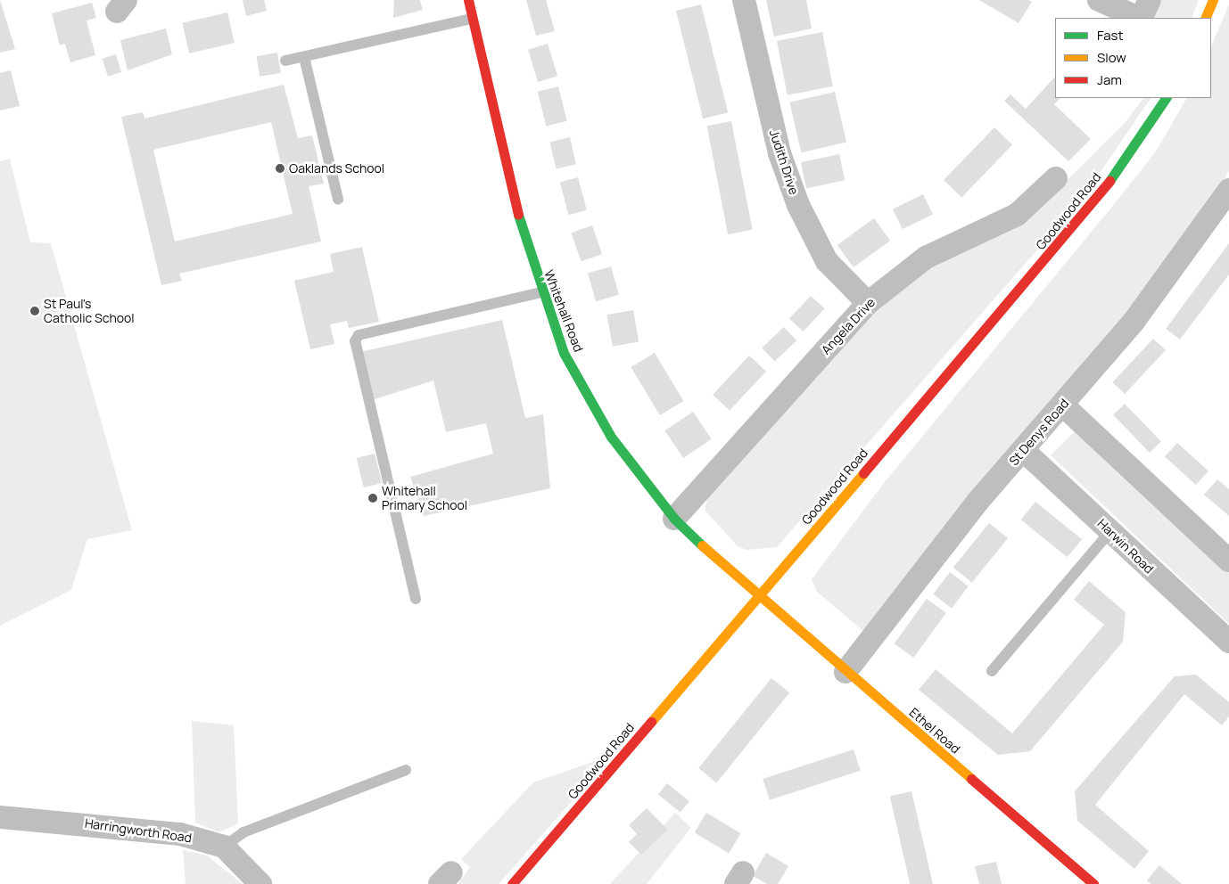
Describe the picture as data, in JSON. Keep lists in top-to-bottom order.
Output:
{
  "streets": {
    "street": [
      "Judith Drive",
      "Goodwood Road",
      "Whitehall Road",
      "Angela Drive",
      "St Denys Road",
      "Harwin Road",
      "Ethel Road",
      "Harringworth Road"
    ]
  },
  "crossings": [
    ["Judith Drive", "Angela Drive"],
    ["Goodwood Road", "Whitehall Road"],
    ["Goodwood Road", "Ethel Road"],
    ["Whitehall Road", "Angela Drive"],
    ["Whitehall Road", "Ethel Road"],
    ["St Denys Road", "Harwin Road"],
    ["St Denys Road", "Ethel Road"]
  ],
  "places": ["Oaklands School", "St Paul's Catholic School", "Whitehall Primary School"],
  "legend": ["Fast", "Slow", "Jam"]
}
